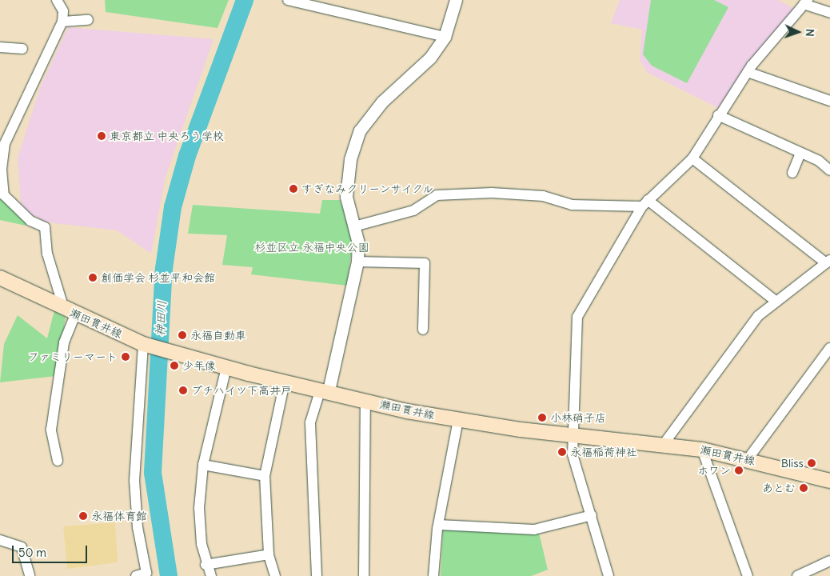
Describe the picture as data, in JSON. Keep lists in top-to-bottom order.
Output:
{
  "streets": {
    "main road": ["瀬田貫井線"]
  },
  "water": ["神田川"],
  "parks": ["杉並区立 永福中央公園"],
  "places": [
    "東京都立 中央ろう学校",
    "すぎなみクリーンサイクル",
    "創価学会 杉並平和会館",
    "永福自動車",
    "ファミリーマート",
    "少年像",
    "プチハイツ下高井戸",
    "小林硝子店",
    "永福稲荷神社",
    "Bliss",
    "ホワン",
    "あとむ",
    "永福体育館"
  ],
  "scale_bar": "50 m",
  "north": "right"
}
